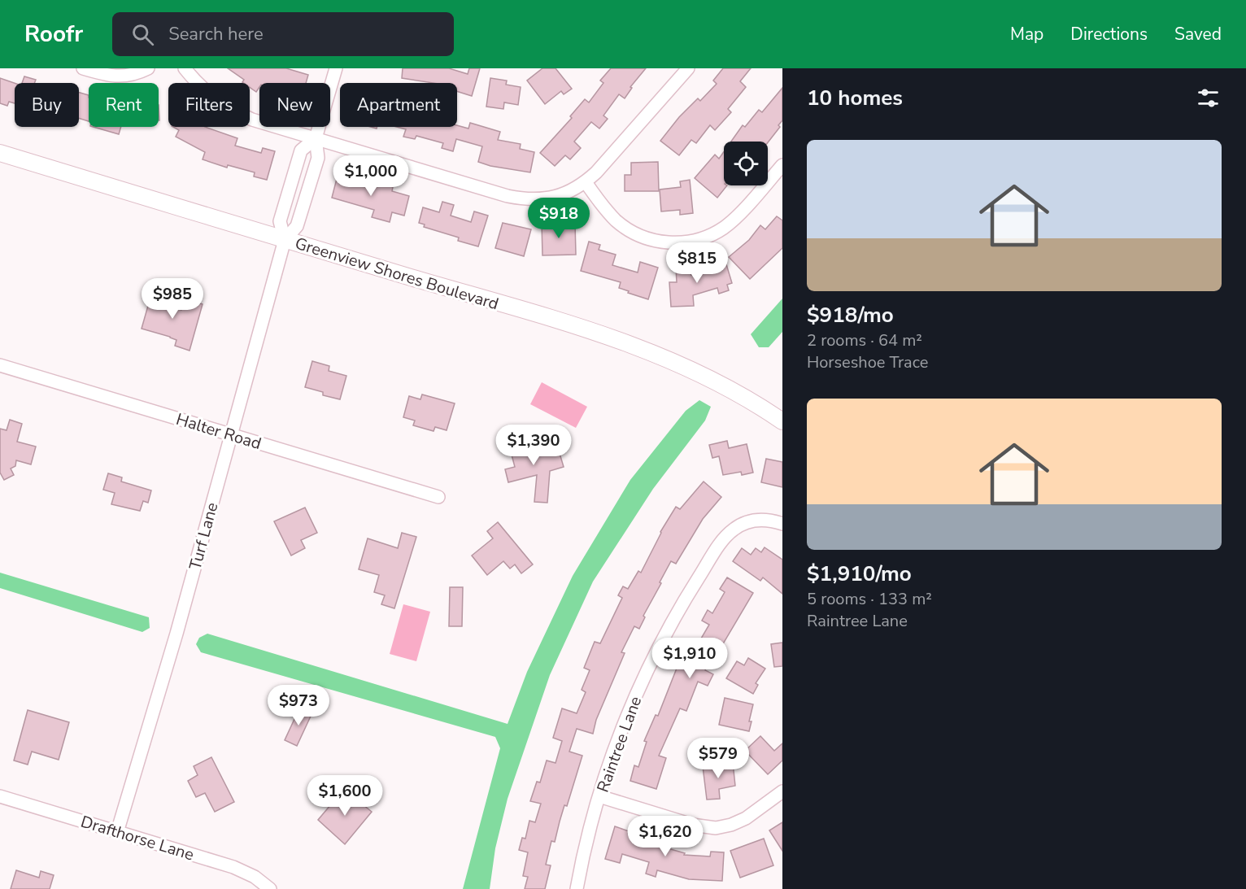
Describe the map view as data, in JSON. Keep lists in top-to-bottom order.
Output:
{
  "streets": {
    "street": [
      "Greenview Shores Boulevard",
      "Halter Road",
      "Turf Lane",
      "Raintree Lane",
      "Drafthorse Lane"
    ]
  },
  "crossings": [
    ["Greenview Shores Boulevard", "Turf Lane"],
    ["Halter Road", "Turf Lane"],
    ["Turf Lane", "Drafthorse Lane"]
  ],
  "page": {
    "header": "Roofr",
    "search": "Search here",
    "nav": ["Map", "Directions", "Saved"],
    "heading": "10 homes",
    "chip": [
      "Buy",
      "Rent",
      "Filters",
      "New",
      "Apartment"
    ],
    "list": [
      {
        "name": "$918/mo",
        "note": "2 rooms · 64 m² · Horseshoe Trace"
      },
      {
        "name": "$1,910/mo",
        "note": "5 rooms · 133 m² · Raintree Lane"
      }
    ],
    "price": [
      "$1,000",
      "$918",
      "$815",
      "$985",
      "$1,390",
      "$1,910",
      "$973",
      "$579",
      "$1,600",
      "$1,620"
    ]
  }
}
